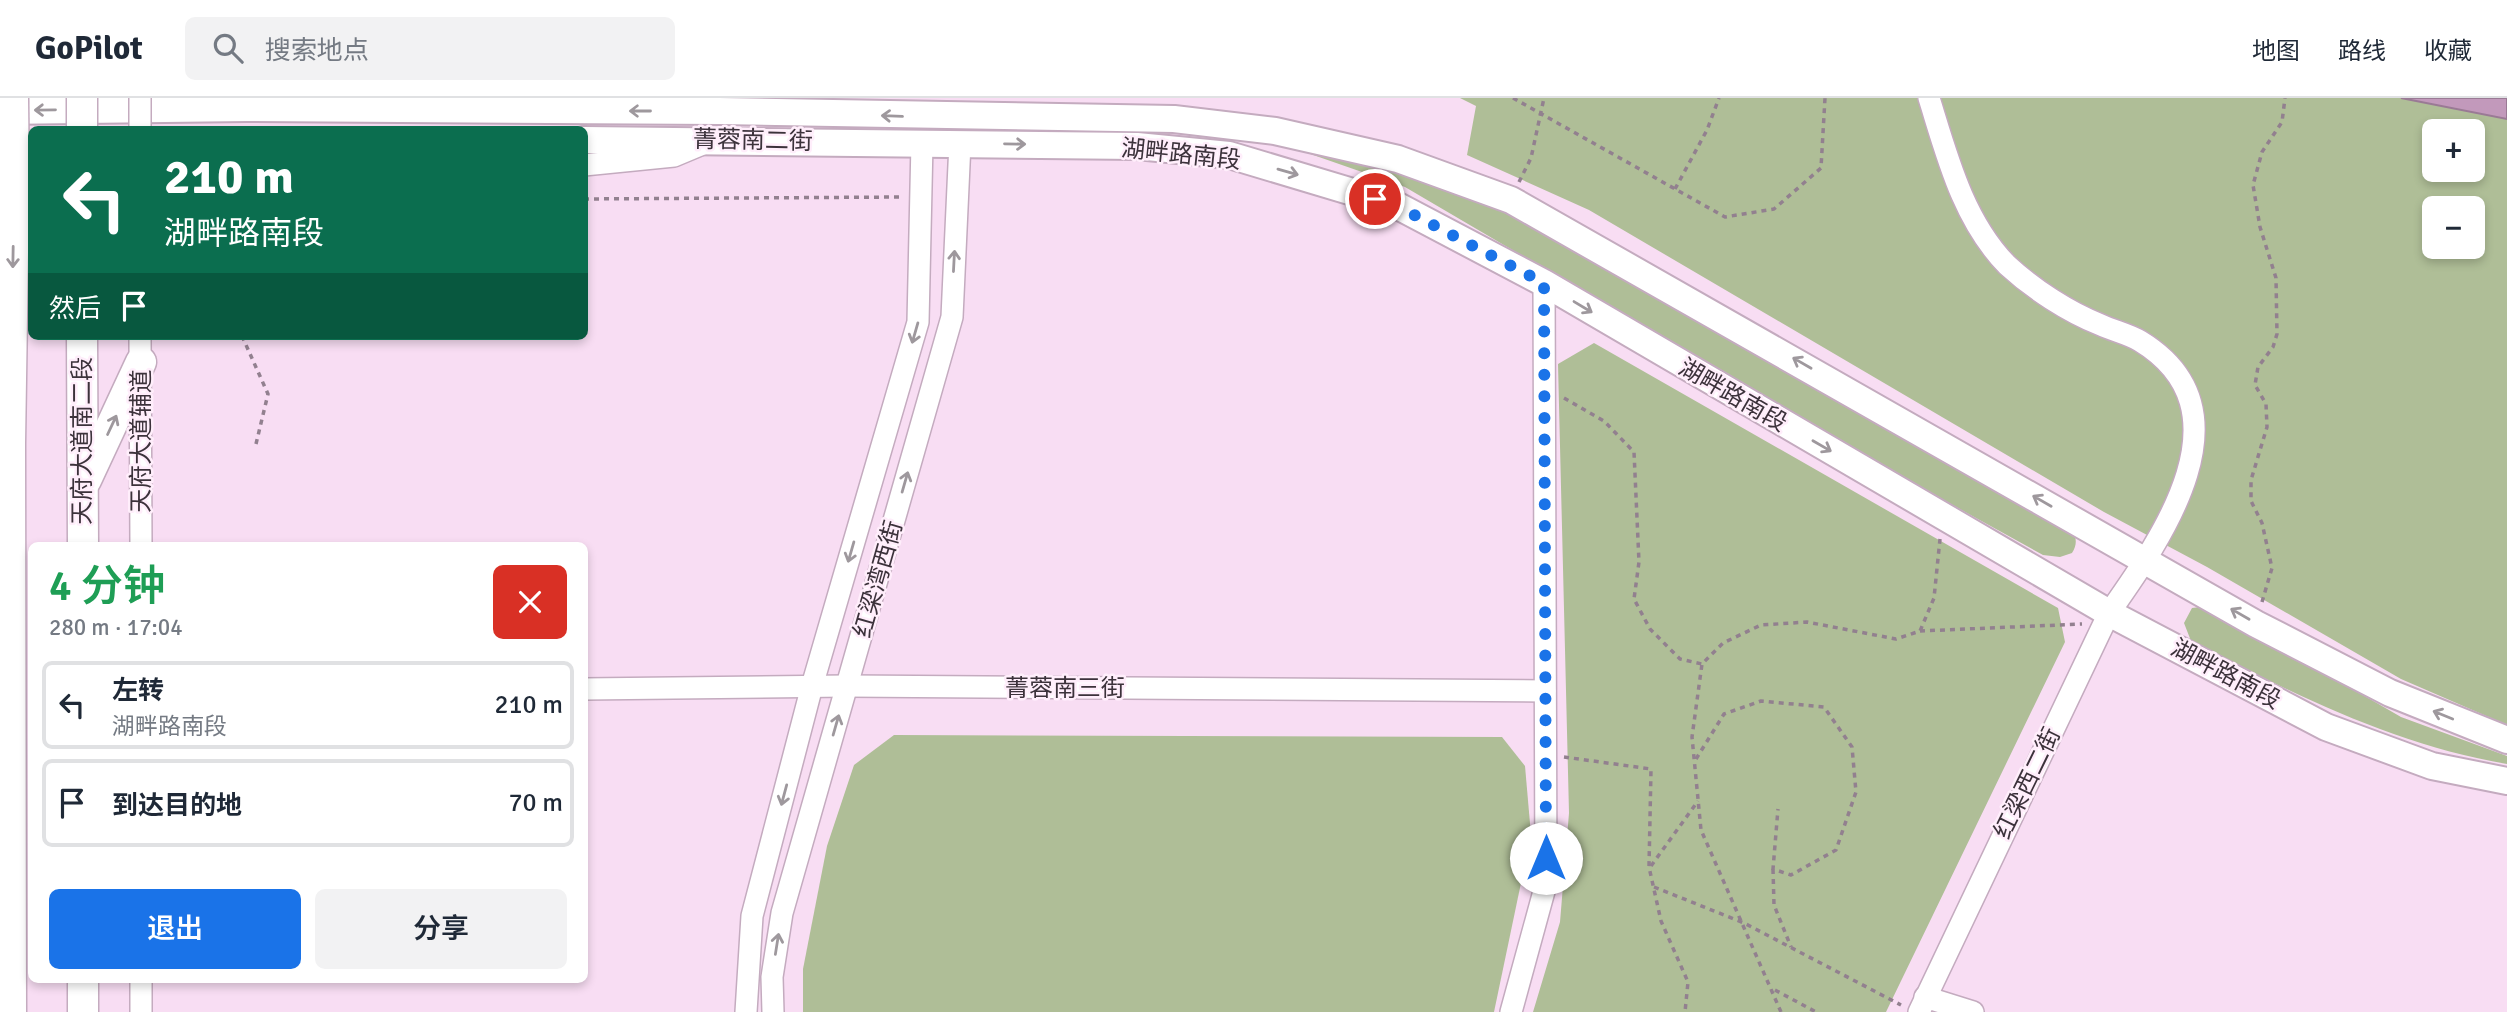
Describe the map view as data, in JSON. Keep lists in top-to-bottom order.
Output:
{
  "streets": {
    "highway": ["天府大道南二段"],
    "main road": ["菁蓉南二街", "湖畔路南段"],
    "street": [
      "天府大道辅道",
      "红梁湾西街",
      "菁蓉南三街",
      "红梁西二街"
    ]
  },
  "crossings": [
    ["菁蓉南二街", "湖畔路南段"],
    ["菁蓉南二街", "红梁湾西街"],
    ["湖畔路南段", "红梁湾西街"],
    ["湖畔路南段", "红梁西二街"],
    ["红梁湾西街", "菁蓉南三街"]
  ],
  "page": {
    "header": "GoPilot",
    "search": "搜索地点",
    "nav": ["地图", "路线", "收藏"],
    "map_buttons": ["+", "−"],
    "turn": ["210 m", "湖畔路南段"],
    "then": "然后",
    "heading": ["4 分钟", "280 m · 17:04"],
    "list": [
      {
        "name": "左转",
        "note": "湖畔路南段",
        "value": "210 m"
      },
      {
        "name": "到达目的地",
        "value": "70 m"
      }
    ],
    "buttons": ["退出", "分享"]
  }
}
